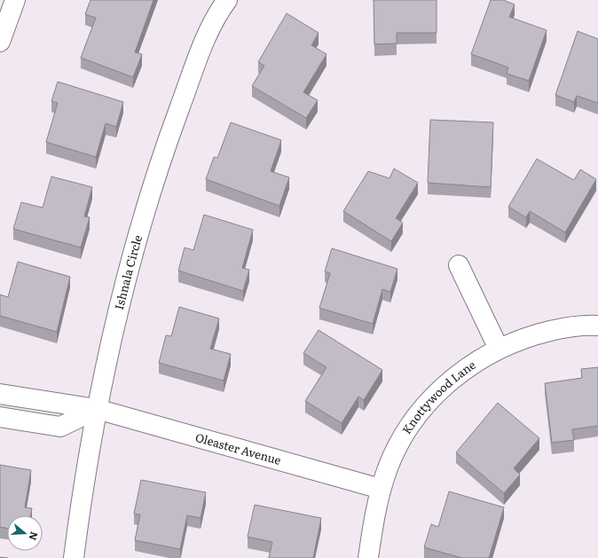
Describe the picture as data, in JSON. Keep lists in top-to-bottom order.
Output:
{
  "streets": {
    "street": ["Ishnala Circle", "Knottywood Lane", "Oleaster Avenue"]
  },
  "crossings": [
    ["Ishnala Circle", "Oleaster Avenue"],
    ["Knottywood Lane", "Oleaster Avenue"]
  ],
  "north": "right"
}
